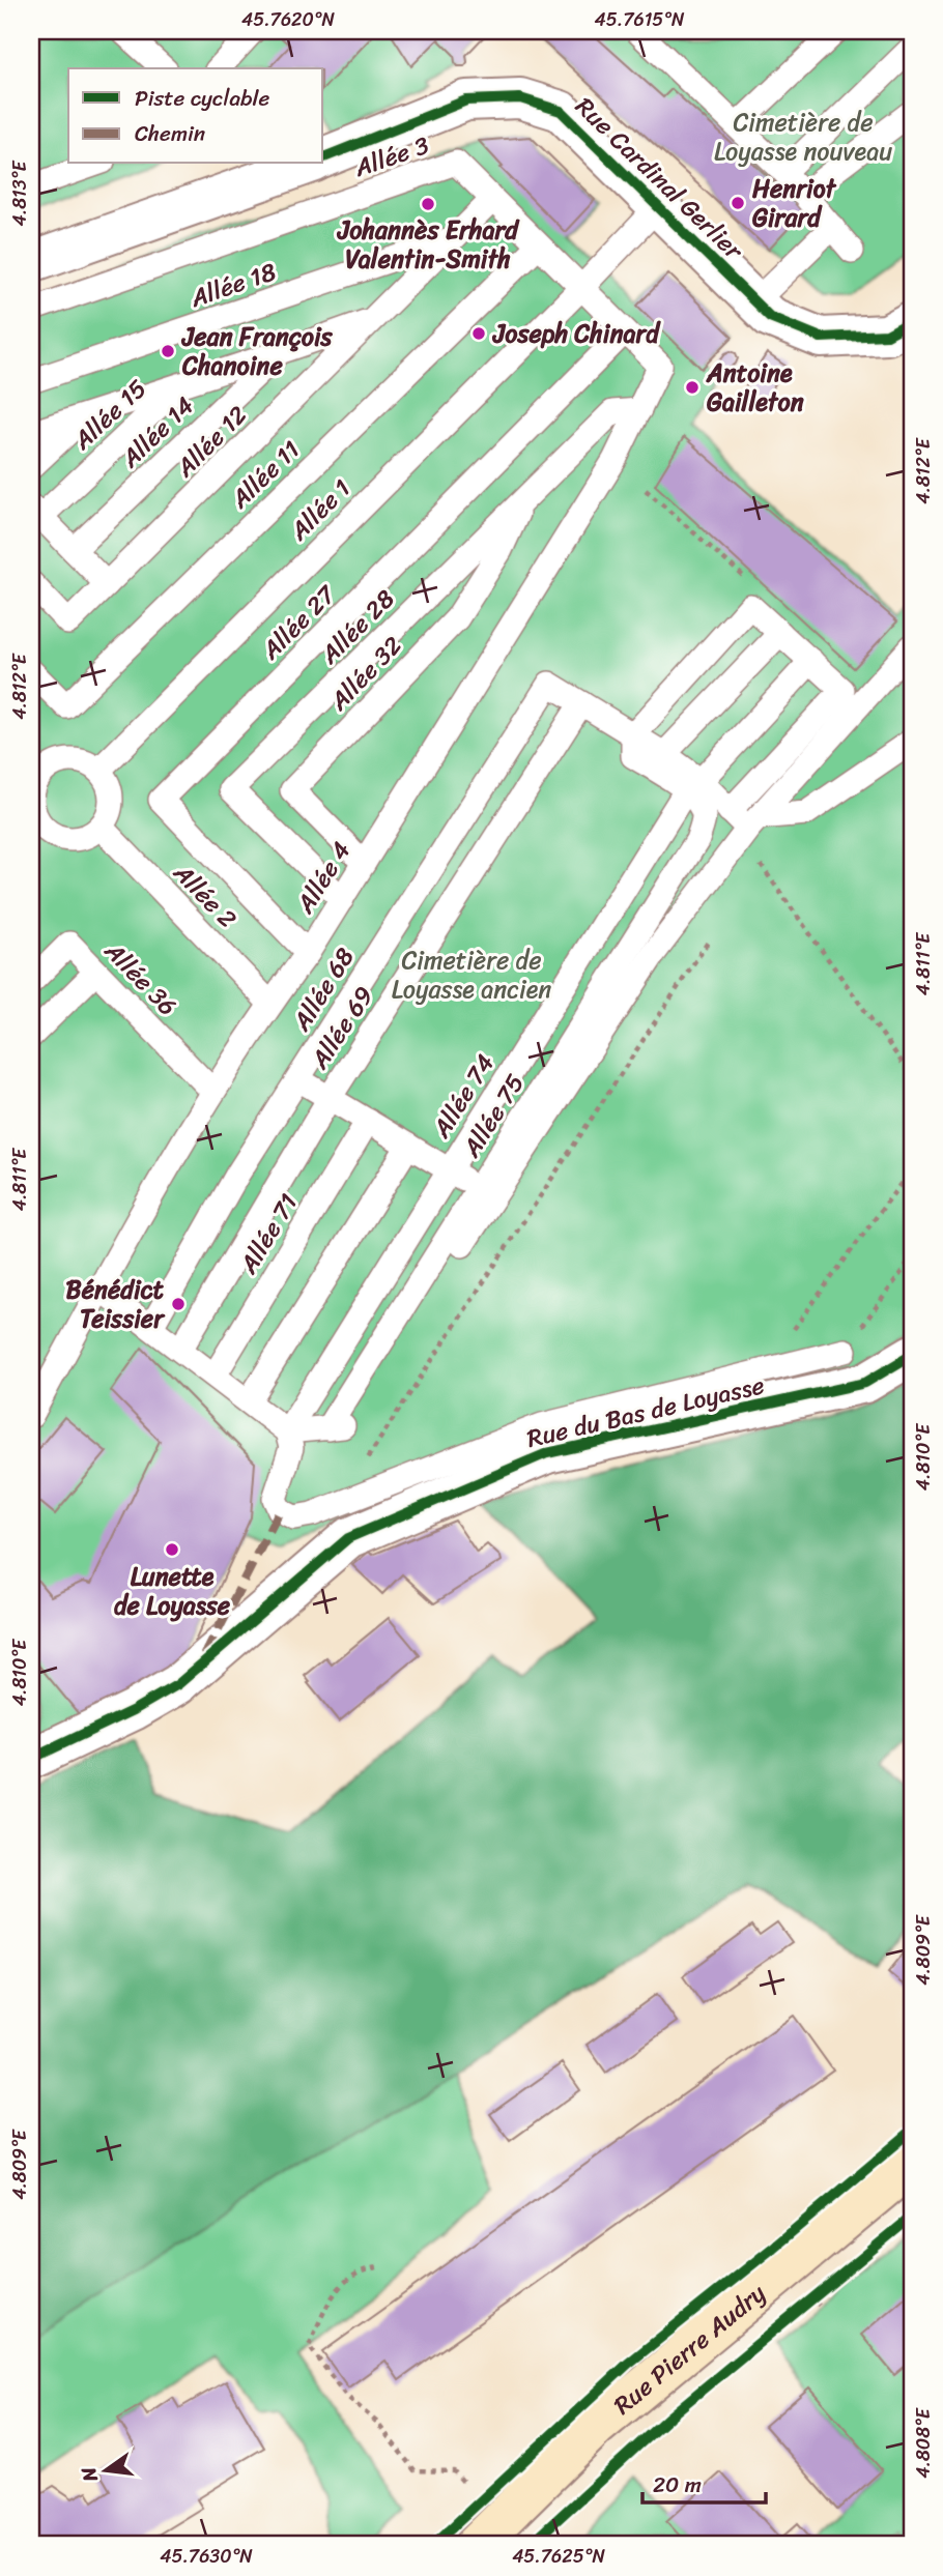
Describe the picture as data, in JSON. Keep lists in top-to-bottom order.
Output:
{
  "streets": {
    "street": ["Rue Cardinal Gerlier", "Rue du Bas de Loyasse", "Rue Pierre Audry"],
    "lane": [
      "Allée 3",
      "Allée 18",
      "Allée 15",
      "Allée 14",
      "Allée 12",
      "Allée 11",
      "Allée 1",
      "Allée 27",
      "Allée 28",
      "Allée 32",
      "Allée 4",
      "Allée 2",
      "Allée 36",
      "Allée 68",
      "Allée 69",
      "Allée 74",
      "Allée 75",
      "Allée 71"
    ]
  },
  "crossings": [
    ["Allée 3", "Allée 12"],
    ["Allée 3", "Allée 11"],
    ["Allée 3", "Allée 1"],
    ["Allée 3", "Allée 27"],
    ["Allée 3", "Allée 4"],
    ["Rue Cardinal Gerlier", "Allée 1"],
    ["Allée 18", "Allée 12"],
    ["Allée 1", "Allée 2"],
    ["Allée 27", "Allée 4"],
    ["Allée 28", "Allée 32"],
    ["Allée 28", "Allée 4"],
    ["Allée 32", "Allée 4"],
    ["Allée 4", "Allée 2"],
    ["Allée 4", "Allée 36"],
    ["Allée 68", "Allée 69"],
    ["Allée 74", "Allée 75"]
  ],
  "parks": ["Cimetière de Loyasse nouveau", "Cimetière de Loyasse ancien"],
  "places": [
    "Henriot Girard",
    "Johannès Erhard Valentin-Smith",
    "Joseph Chinard",
    "Jean François Chanoine",
    "Antoine Gailleton",
    "Bénédict Teissier",
    "Lunette de Loyasse"
  ],
  "legend": ["Piste cyclable", "Chemin"],
  "scale_bar": "20 m",
  "north": "left",
  "coordinates": [
    "45.7620°N",
    "45.7615°N",
    "4.813°E",
    "4.812°E",
    "4.811°E",
    "4.810°E",
    "4.809°E",
    "4.808°E",
    "45.7630°N",
    "45.7625°N"
  ]
}
